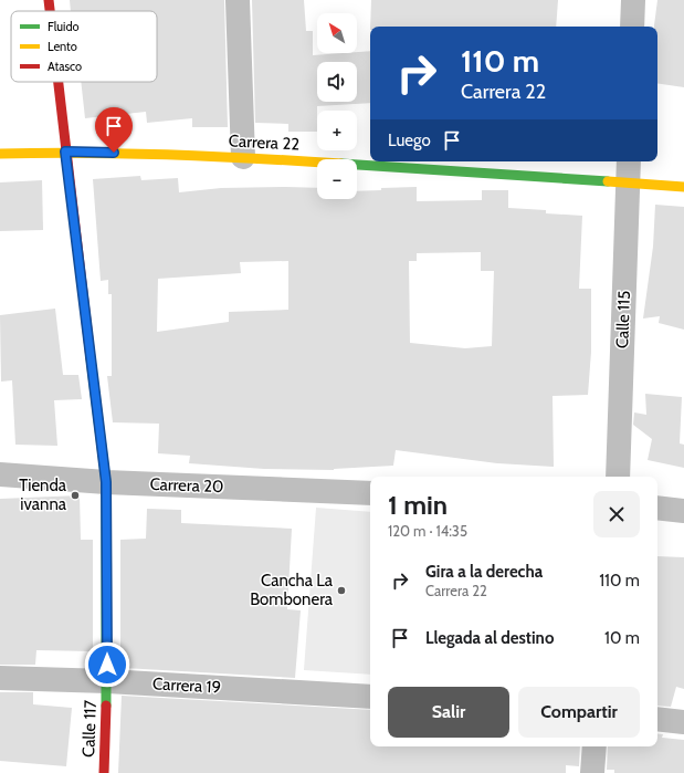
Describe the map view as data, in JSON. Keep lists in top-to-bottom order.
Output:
{
  "streets": {
    "street": [
      "Carrera 22",
      "Calle 115",
      "Carrera 20",
      "Carrera 19",
      "Calle 117"
    ]
  },
  "crossings": [
    ["Carrera 22", "Calle 115"],
    ["Carrera 22", "Calle 117"],
    ["Carrera 20", "Calle 117"],
    ["Carrera 19", "Calle 117"]
  ],
  "places": ["Tienda ivanna", "Cancha La Bombonera"],
  "legend": ["Fluido", "Lento", "Atasco"],
  "north": "top left",
  "page": {
    "map_buttons": ["+", "−"],
    "turn": ["110 m", "Carrera 22"],
    "then": "Luego",
    "heading": ["1 min", "120 m · 14:35"],
    "list": [
      {
        "name": "Gira a la derecha",
        "note": "Carrera 22",
        "value": "110 m"
      },
      {
        "name": "Llegada al destino",
        "value": "10 m"
      }
    ],
    "buttons": ["Salir", "Compartir"]
  }
}
